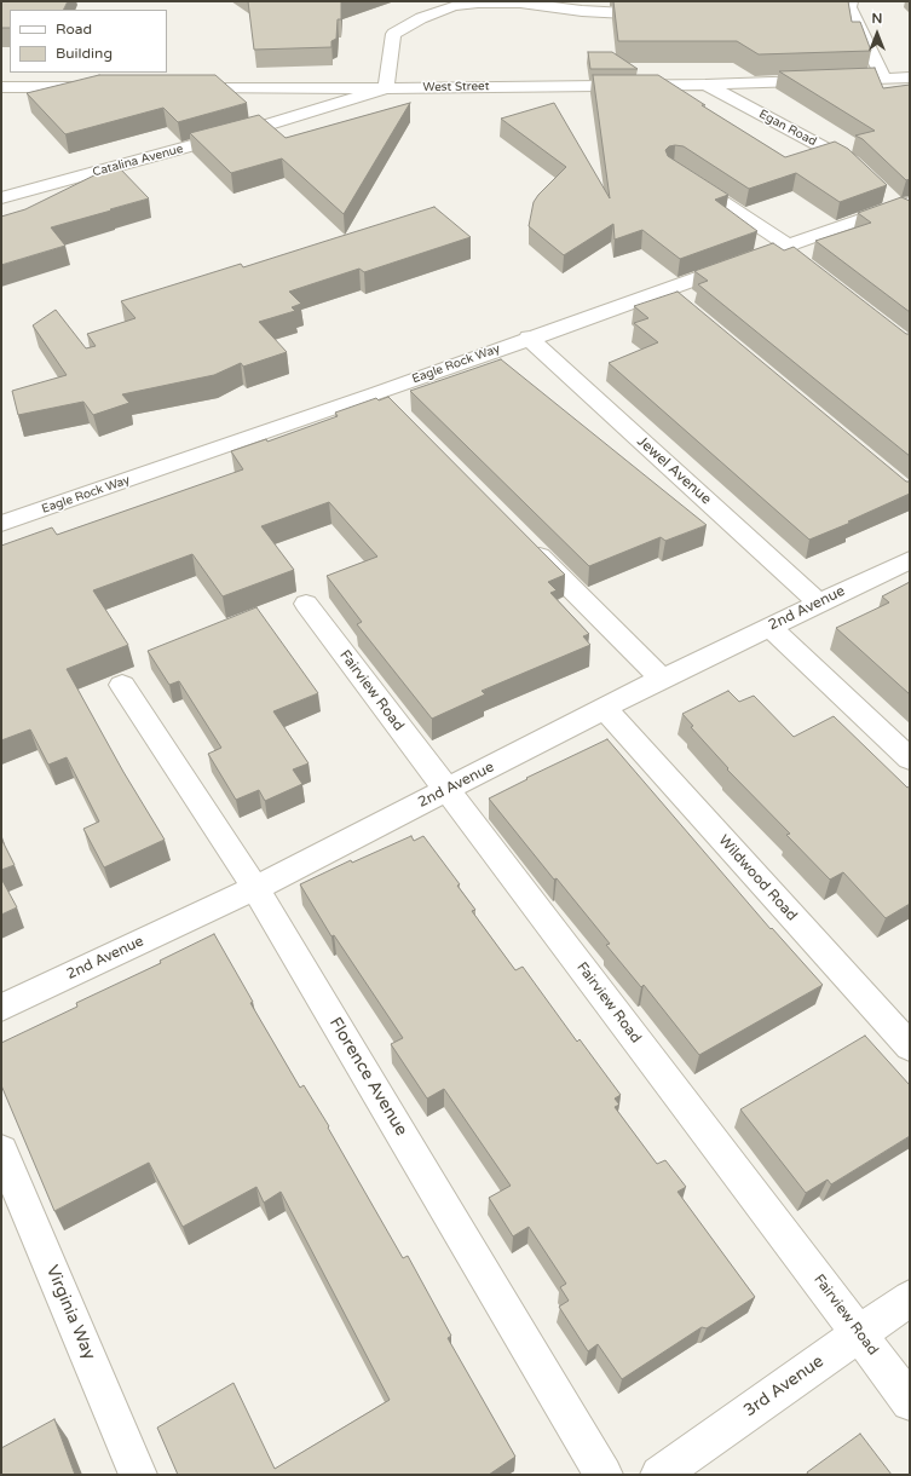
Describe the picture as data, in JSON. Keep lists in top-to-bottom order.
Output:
{
  "streets": {
    "street": [
      "West Street",
      "Egan Road",
      "Catalina Avenue",
      "Eagle Rock Way",
      "Jewel Avenue",
      "2nd Avenue",
      "Fairview Road",
      "Wildwood Road",
      "Florence Avenue",
      "Virginia Way",
      "3rd Avenue"
    ]
  },
  "crossings": [
    ["West Street", "Egan Road"],
    ["West Street", "Catalina Avenue"],
    ["Eagle Rock Way", "Jewel Avenue"],
    ["Jewel Avenue", "2nd Avenue"],
    ["2nd Avenue", "Fairview Road"],
    ["2nd Avenue", "Wildwood Road"],
    ["2nd Avenue", "Florence Avenue"],
    ["Fairview Road", "3rd Avenue"]
  ],
  "legend": ["Road", "Building"],
  "north": "top"
}
